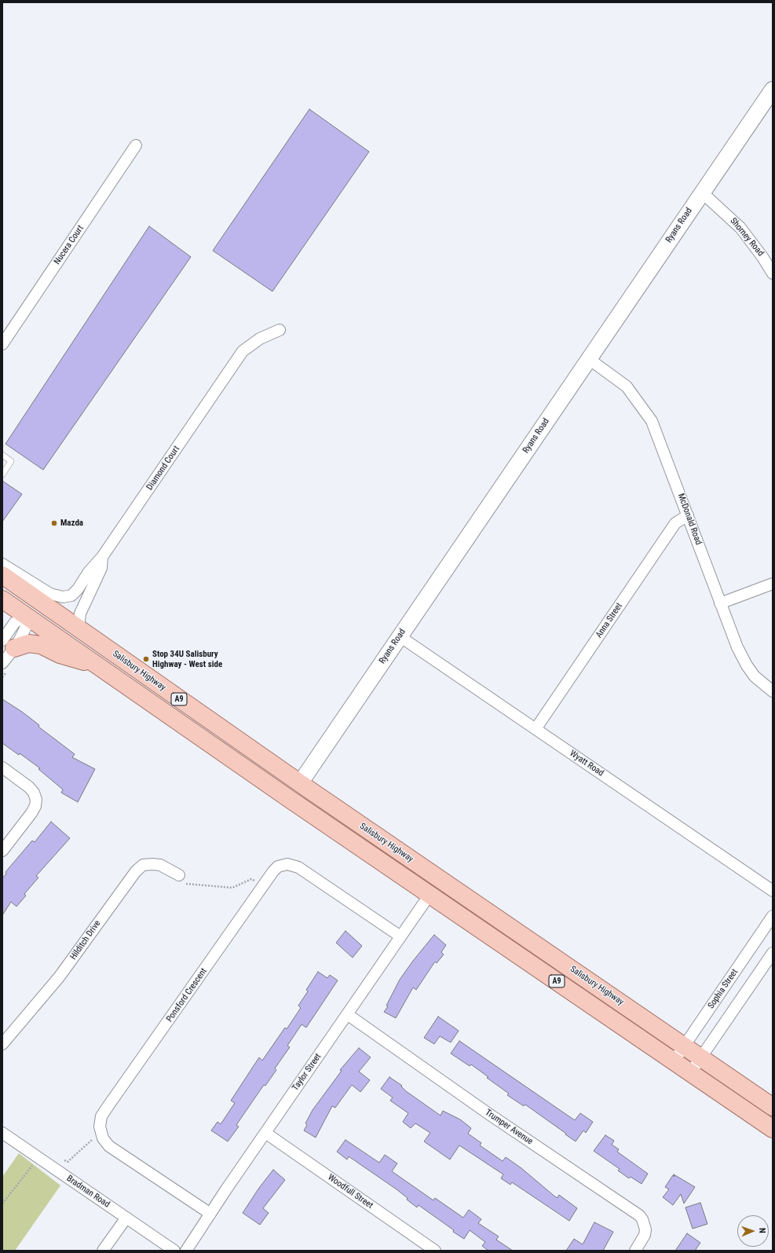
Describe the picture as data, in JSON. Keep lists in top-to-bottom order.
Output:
{
  "streets": {
    "main road": ["Salisbury Highway", "A9"],
    "street": [
      "Ryans Road",
      "Shorney Road",
      "Nucera Court",
      "Diamond Court",
      "McDonald Road",
      "Anna Street",
      "Wyatt Road",
      "Hilditch Drive",
      "Sophia Street",
      "Ponsford Crescent",
      "Taylor Street",
      "Trumper Avenue",
      "Bradman Road",
      "Woodfull Street"
    ]
  },
  "crossings": [
    ["Ryans Road", "Shorney Road"],
    ["Ryans Road", "McDonald Road"],
    ["Ryans Road", "Salisbury Highway"],
    ["Ryans Road", "Wyatt Road"],
    ["Diamond Court", "Salisbury Highway"],
    ["McDonald Road", "Anna Street"],
    ["Anna Street", "Wyatt Road"],
    ["Salisbury Highway", "Sophia Street"],
    ["Salisbury Highway", "Taylor Street"],
    ["Ponsford Crescent", "Taylor Street"],
    ["Taylor Street", "Trumper Avenue"],
    ["Taylor Street", "Woodfull Street"]
  ],
  "places": ["Mazda", "Stop 34U Salisbury Highway - West side"],
  "north": "right"
}
